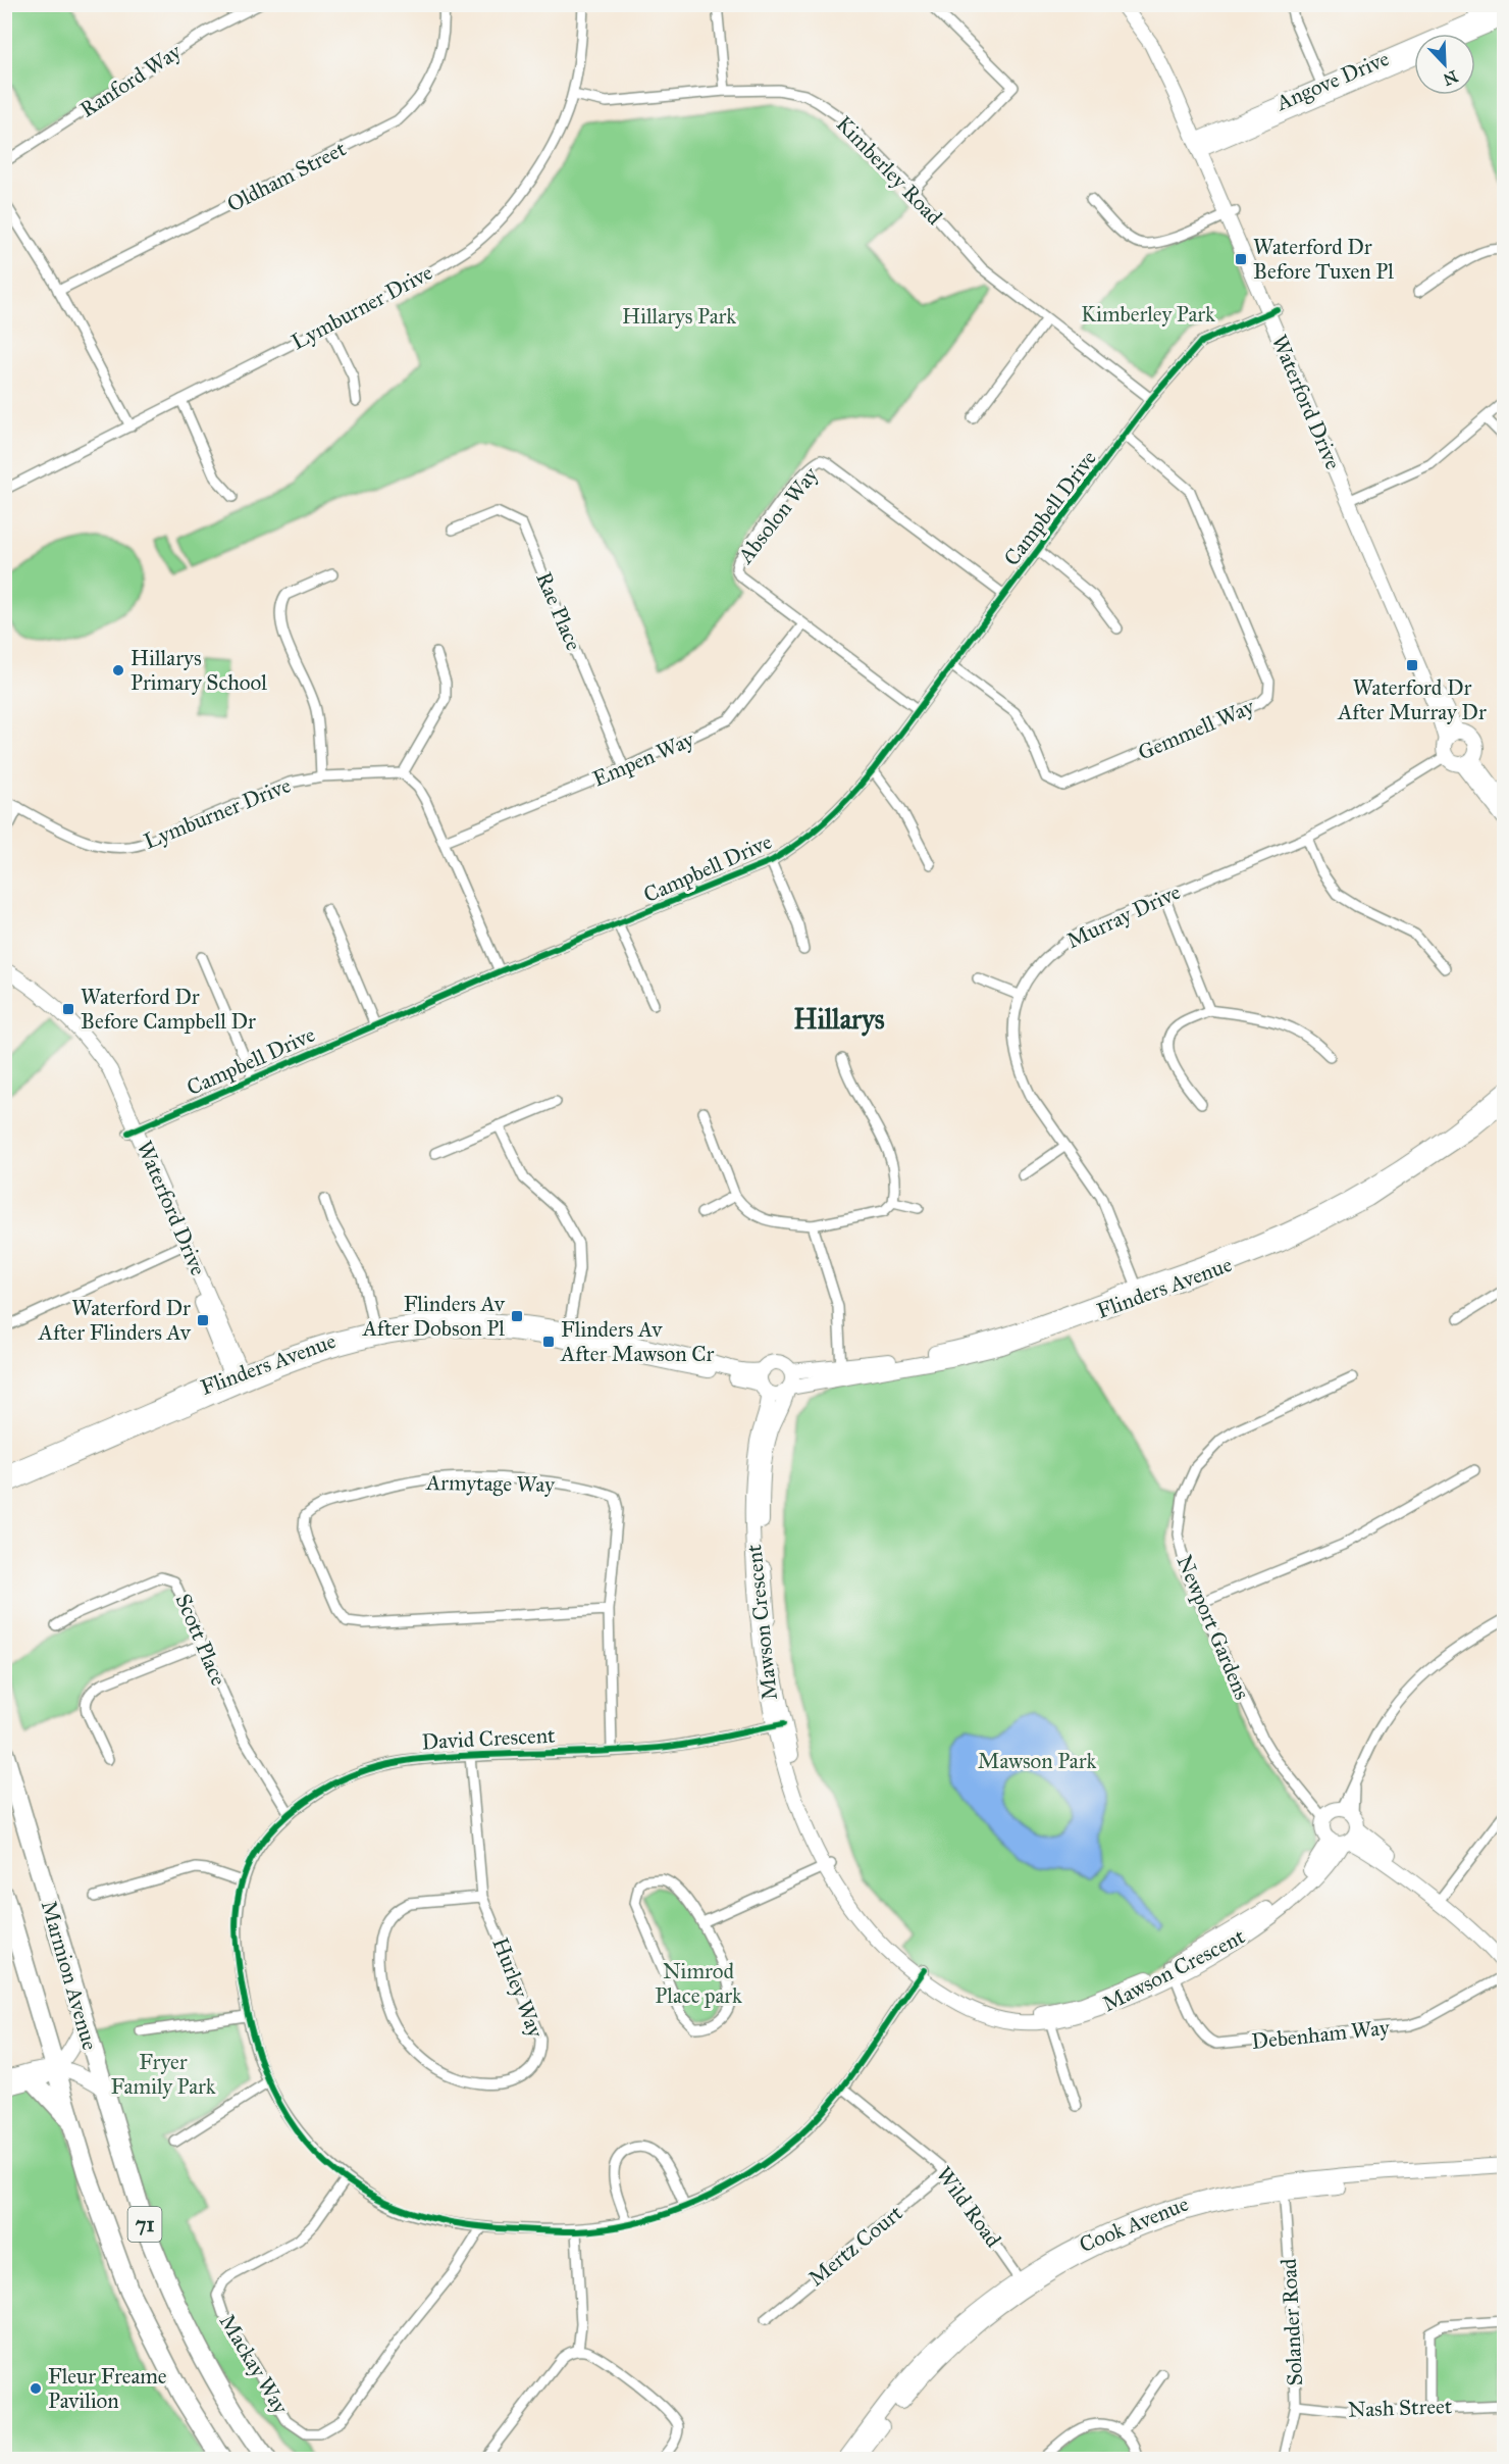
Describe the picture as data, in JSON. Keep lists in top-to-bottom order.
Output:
{
  "streets": {
    "highway": ["Marmion Avenue", "71"],
    "street": [
      "Ranford Way",
      "Angove Drive",
      "Kimberley Road",
      "Oldham Street",
      "Lymburner Drive",
      "Waterford Drive",
      "Campbell Drive",
      "Absolon Way",
      "Rae Place",
      "Gemmell Way",
      "Empen Way",
      "Murray Drive",
      "Flinders Avenue",
      "Armytage Way",
      "Mawson Crescent",
      "Newport Gardens",
      "Scott Place",
      "David Crescent",
      "Hurley Way",
      "Debenham Way",
      "Wild Road",
      "Cook Avenue",
      "Mertz Court",
      "Solander Road",
      "Mackay Way",
      "Nash Street"
    ]
  },
  "crossings": [
    ["Angove Drive", "Waterford Drive"],
    ["Kimberley Road", "Lymburner Drive"],
    ["Kimberley Road", "Campbell Drive"],
    ["Waterford Drive", "Campbell Drive"],
    ["Waterford Drive", "Murray Drive"],
    ["Waterford Drive", "Flinders Avenue"],
    ["Campbell Drive", "Absolon Way"],
    ["Campbell Drive", "Gemmell Way"],
    ["Absolon Way", "Empen Way"],
    ["Rae Place", "Empen Way"],
    ["Murray Drive", "Flinders Avenue"],
    ["Flinders Avenue", "Mawson Crescent"],
    ["Armytage Way", "David Crescent"],
    ["Mawson Crescent", "Newport Gardens"],
    ["Mawson Crescent", "David Crescent"],
    ["Mawson Crescent", "Debenham Way"],
    ["Scott Place", "David Crescent"],
    ["David Crescent", "Hurley Way"],
    ["David Crescent", "Wild Road"],
    ["David Crescent", "Mackay Way"],
    ["Wild Road", "Cook Avenue"],
    ["Wild Road", "Mertz Court"],
    ["Cook Avenue", "Solander Road"],
    ["Solander Road", "Nash Street"]
  ],
  "districts": ["Hillarys"],
  "parks": [
    "Kimberley Park",
    "Hillarys Park",
    "Mawson Park",
    "Nimrod Place park",
    "Fryer Family Park"
  ],
  "places": {
    "transit": [
      "Waterford Dr Before Tuxen Pl",
      "Waterford Dr After Murray Dr",
      "Waterford Dr Before Campbell Dr",
      "Flinders Av After Dobson Pl",
      "Waterford Dr After Flinders Av",
      "Flinders Av After Mawson Cr"
    ],
    "other": ["Hillarys Primary School", "Fleur Freame Pavilion"]
  },
  "north": "bottom right"
}
